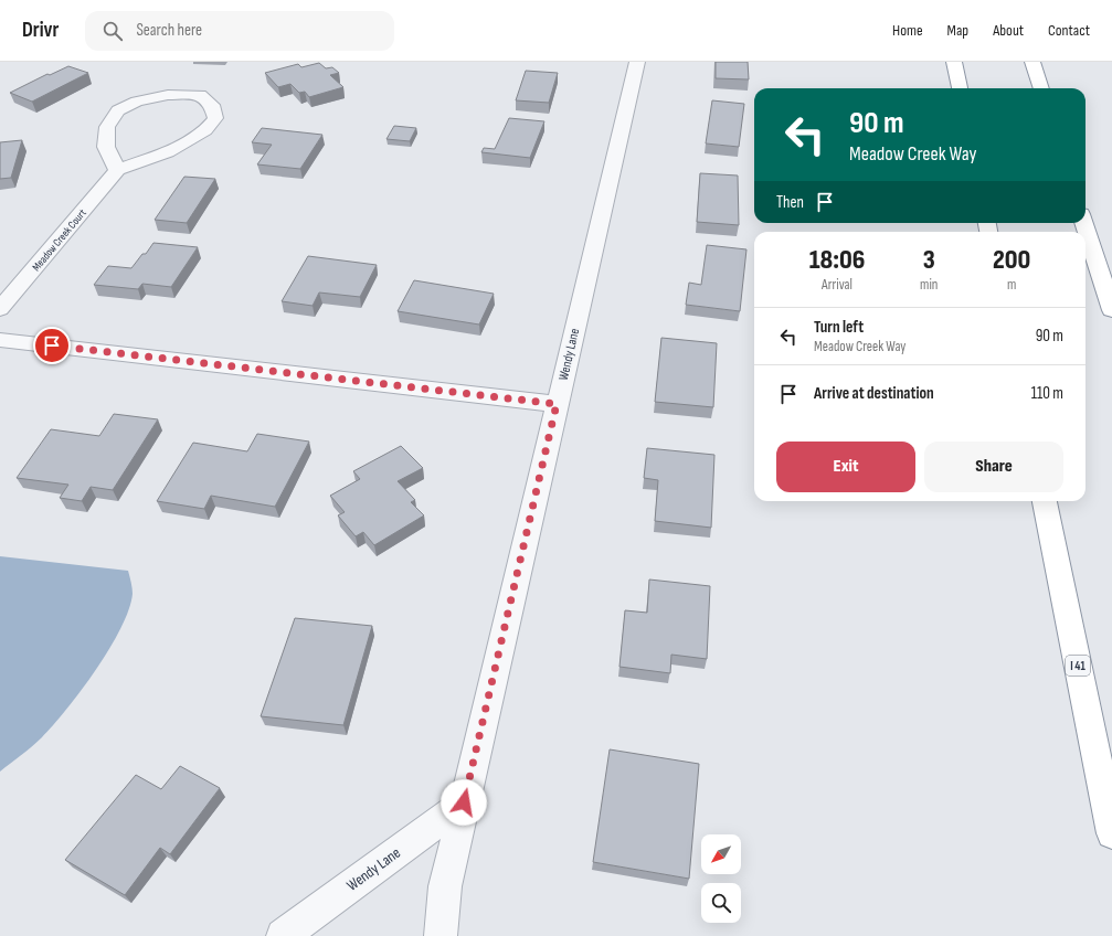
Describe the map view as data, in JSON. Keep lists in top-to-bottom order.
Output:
{
  "streets": {
    "highway": ["I 41"],
    "street": ["Meadow Creek Court", "Wendy Lane"]
  },
  "north": "bottom left",
  "page": {
    "header": "Drivr",
    "search": "Search here",
    "nav": [
      "Home",
      "Map",
      "About",
      "Contact"
    ],
    "turn": ["90 m", "Meadow Creek Way"],
    "then": "Then",
    "eta": [
      "18:06",
      "Arrival",
      "3",
      "min",
      "200",
      "m"
    ],
    "list": [
      {
        "name": "Turn left",
        "note": "Meadow Creek Way",
        "value": "90 m"
      },
      {
        "name": "Arrive at destination",
        "value": "110 m"
      }
    ],
    "buttons": ["Exit", "Share"]
  }
}
